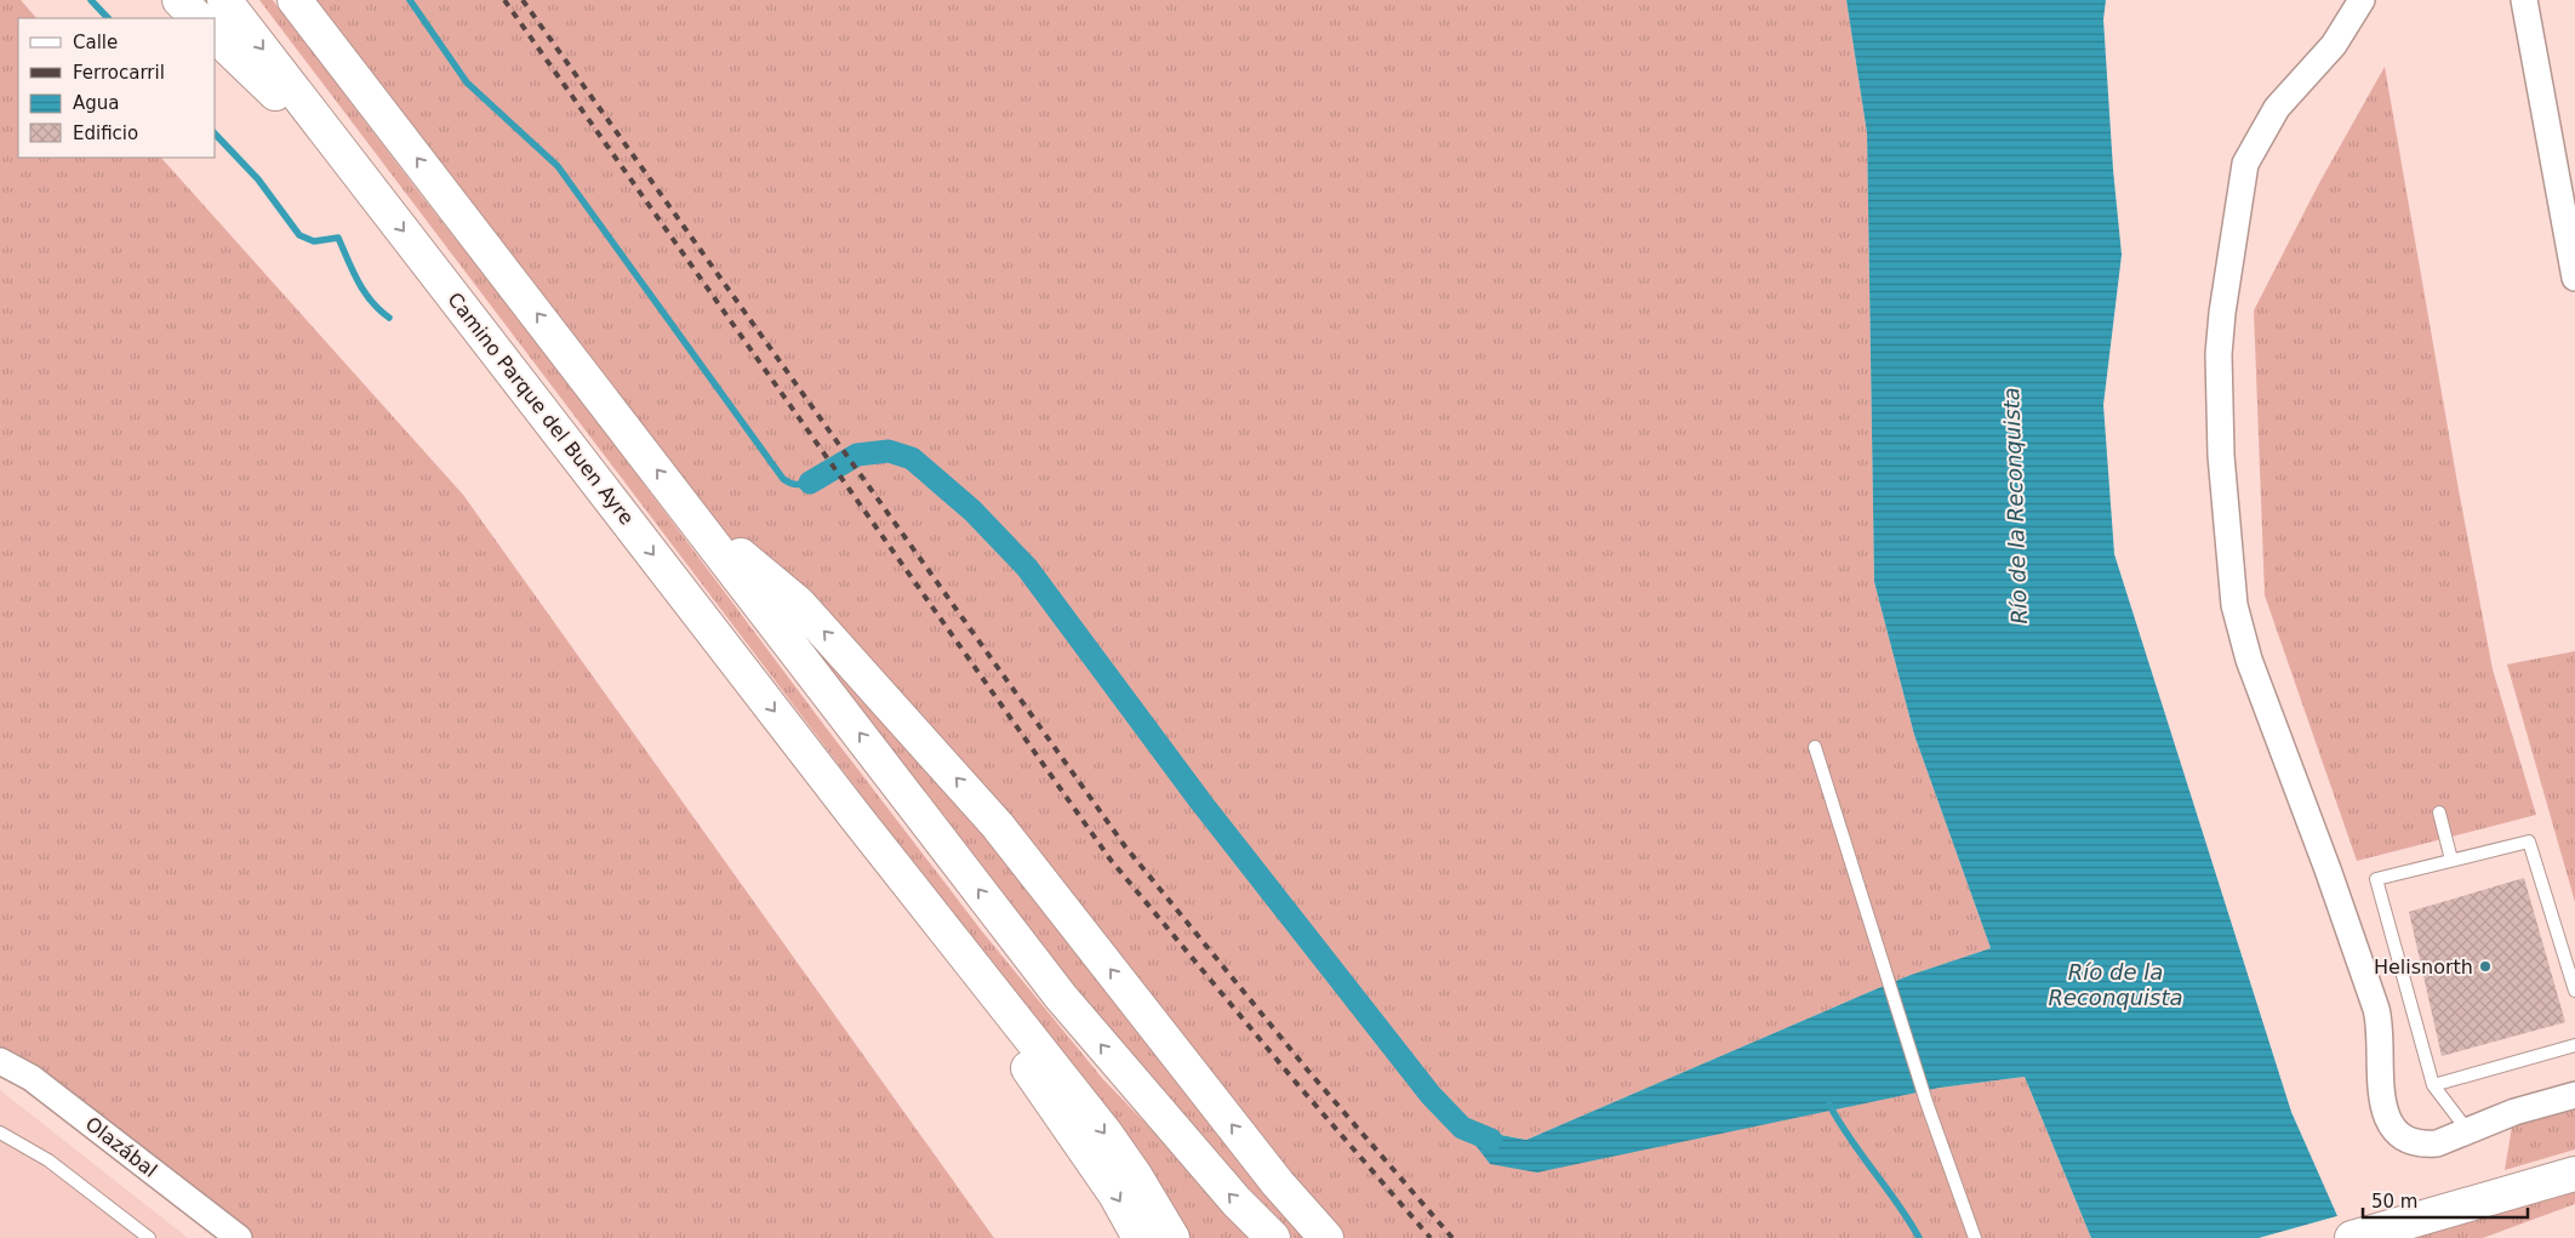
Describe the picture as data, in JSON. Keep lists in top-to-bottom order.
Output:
{
  "streets": {
    "main road": ["Camino Parque del Buen Ayre"],
    "street": ["Olazábal"]
  },
  "water": ["Río de la Reconquista"],
  "places": ["Helisnorth"],
  "legend": [
    "Calle",
    "Ferrocarril",
    "Agua",
    "Edificio"
  ],
  "scale_bar": "50 m"
}
